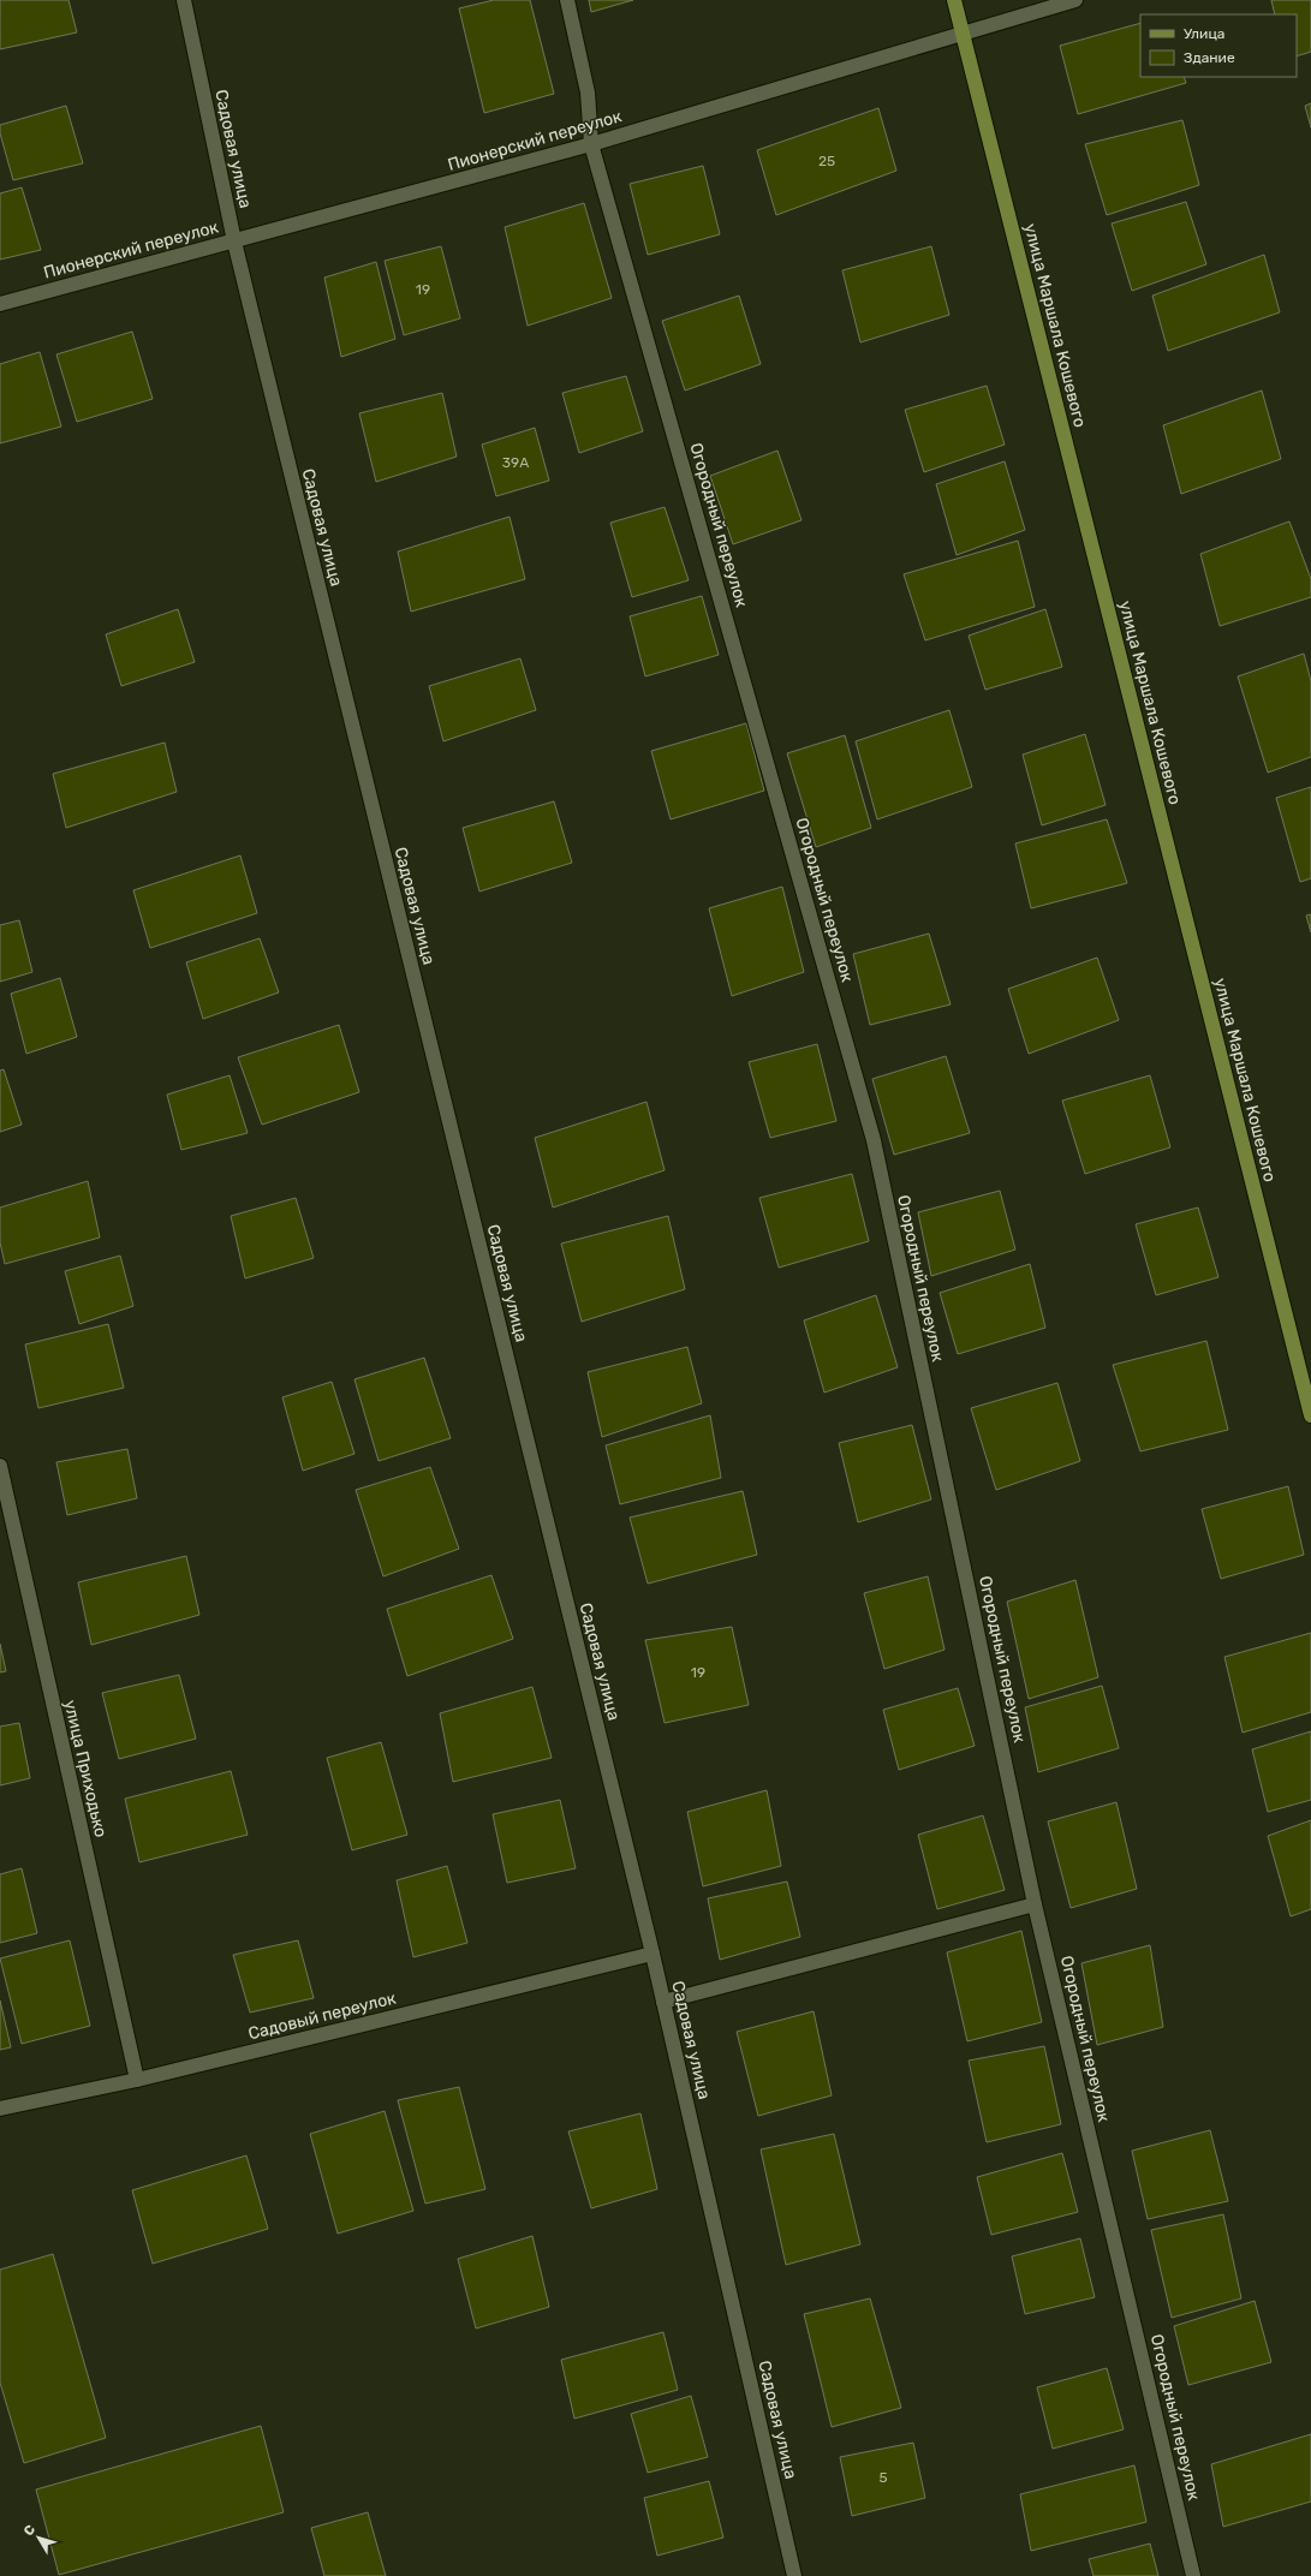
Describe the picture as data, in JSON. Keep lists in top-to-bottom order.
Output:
{
  "streets": {
    "main road": ["улица Маршала Кошевого"],
    "street": [
      "Пионерский переулок",
      "Садовая улица",
      "Огородный переулок",
      "улица Приходько",
      "Садовый переулок"
    ]
  },
  "crossings": [
    ["Пионерский переулок", "Садовая улица"],
    ["Пионерский переулок", "улица Маршала Кошевого"],
    ["Пионерский переулок", "Огородный переулок"],
    ["Садовая улица", "Садовый переулок"],
    ["улица Приходько", "Садовый переулок"]
  ],
  "house_numbers": [
    "25",
    "19",
    "39А",
    "19",
    "5"
  ],
  "legend": ["Улица", "Здание"],
  "north": "top left"
}
